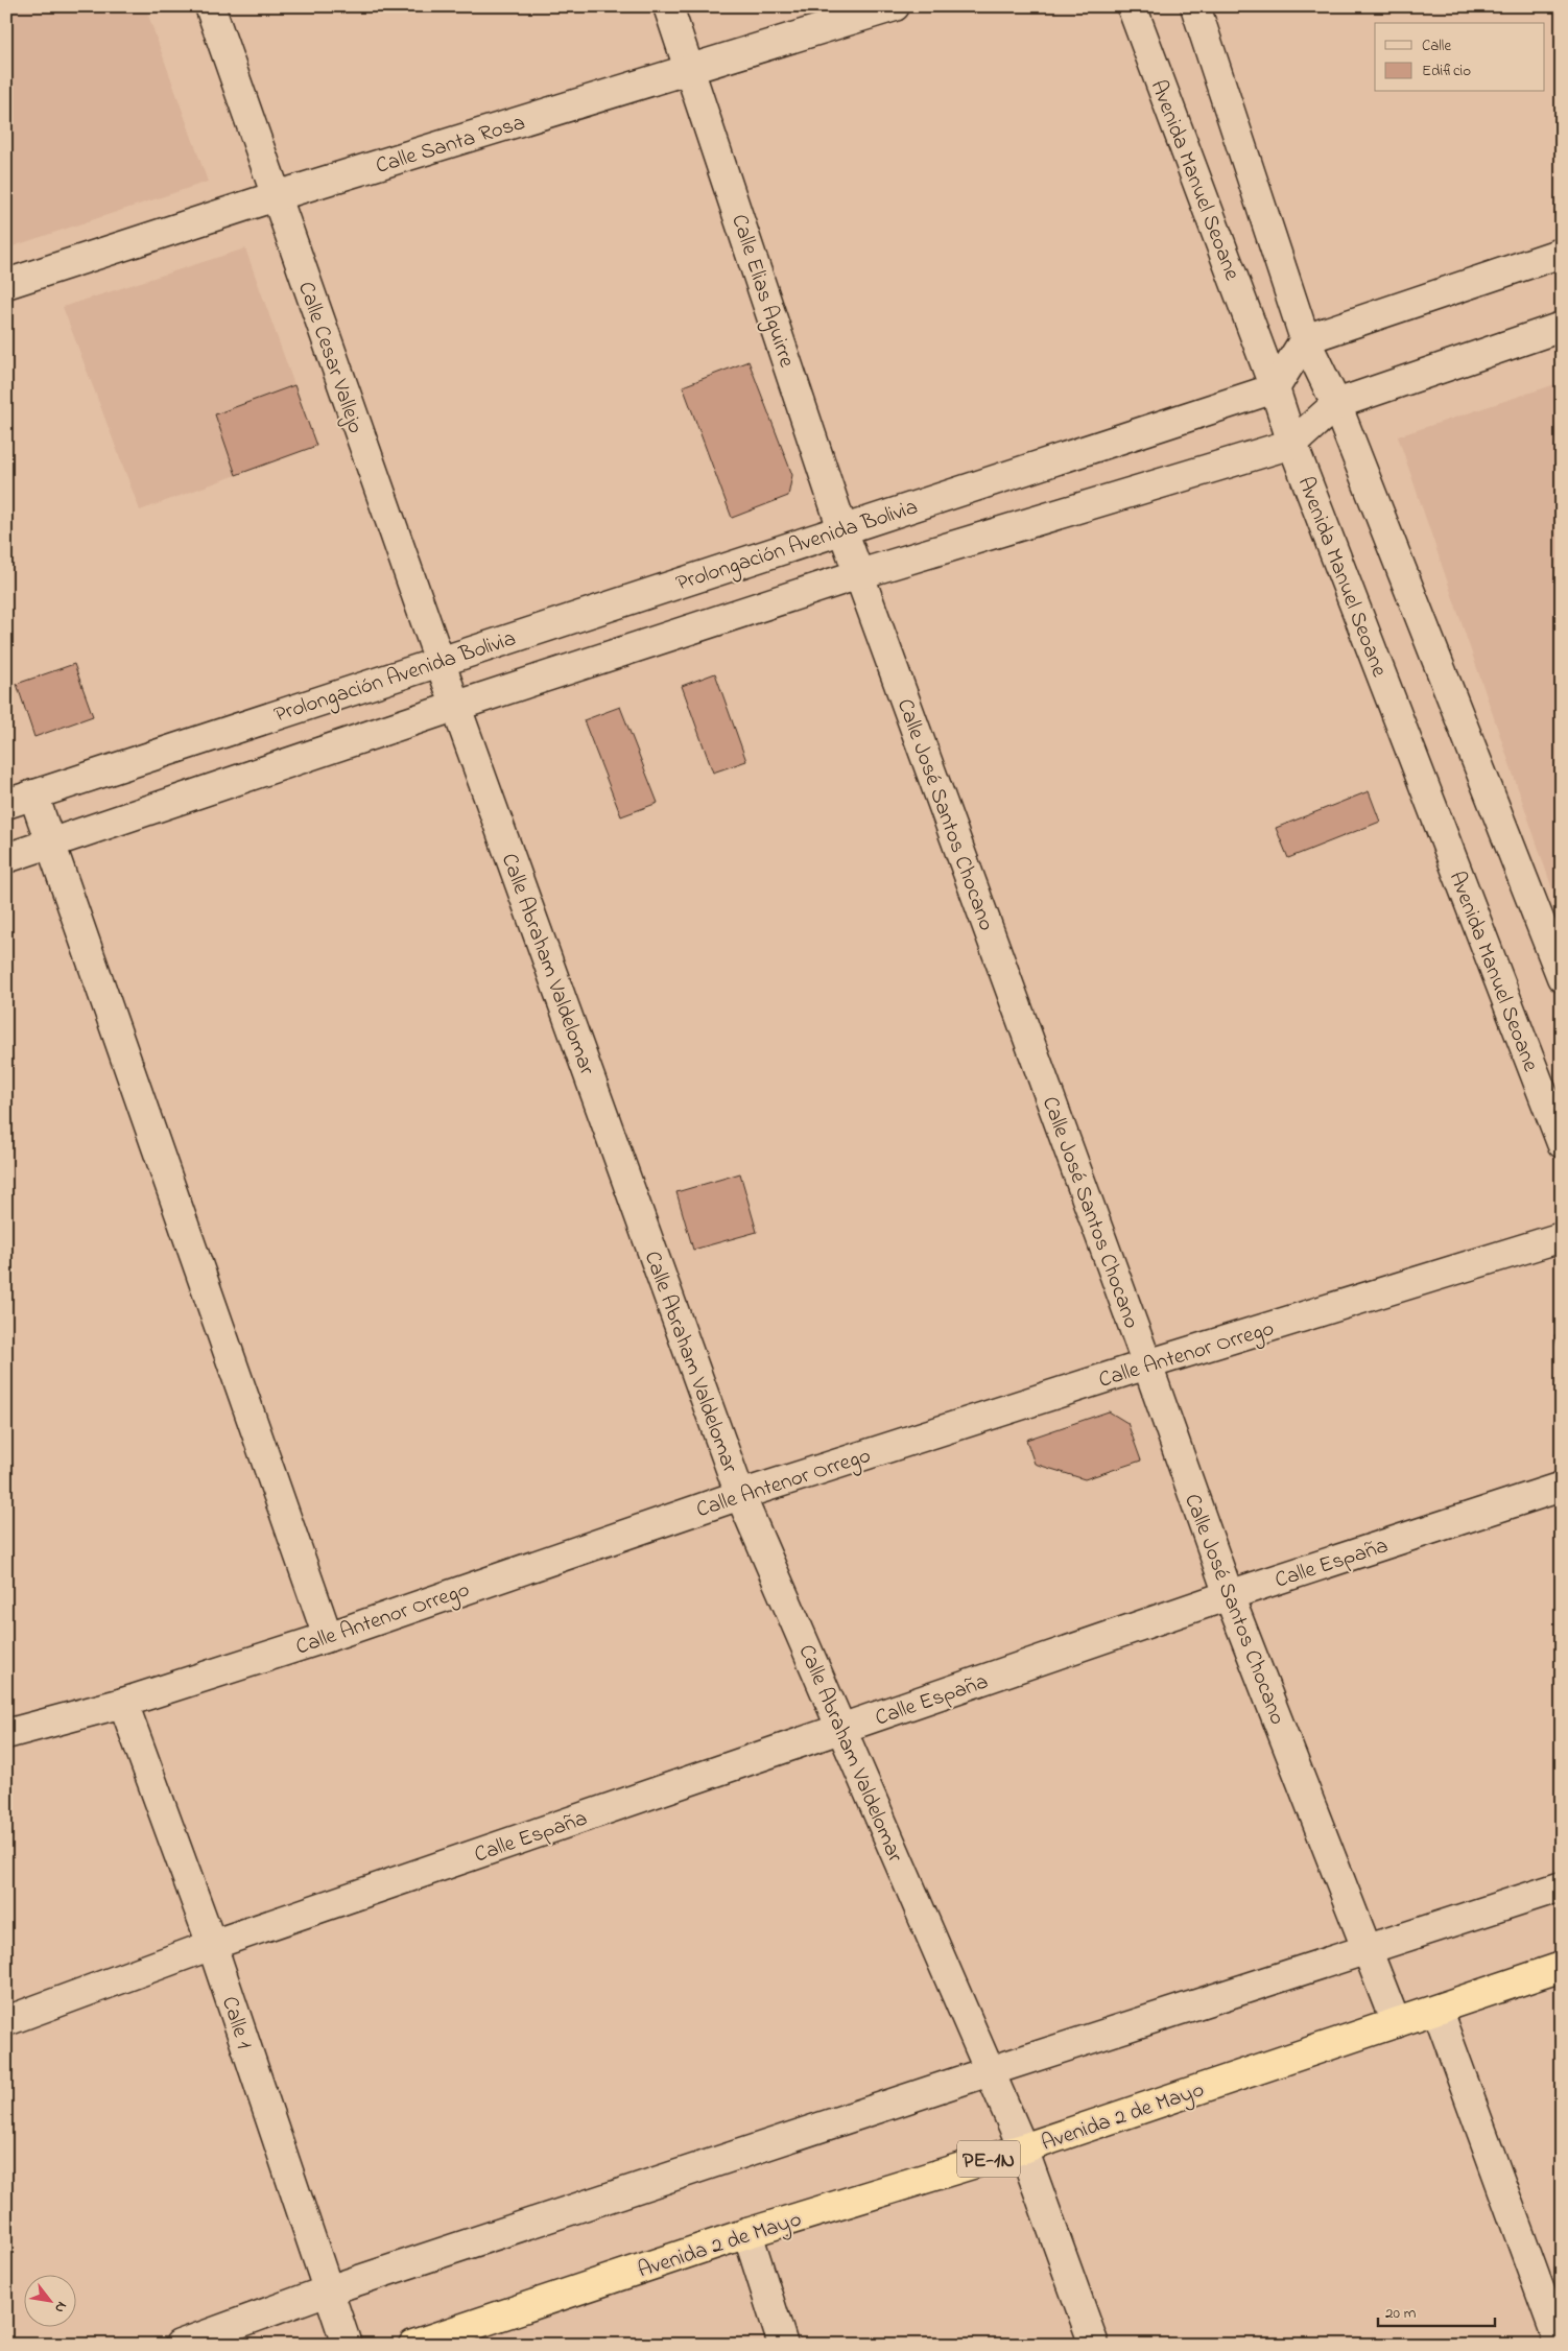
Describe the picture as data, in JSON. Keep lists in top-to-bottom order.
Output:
{
  "streets": {
    "highway": ["Avenida 2 de Mayo", "PE-1N"],
    "street": [
      "Calle Santa Rosa",
      "Avenida Manuel Seoane",
      "Calle Elias Aguirre",
      "Calle Cesar Vallejo",
      "Prolongación Avenida Bolivia",
      "Calle José Santos Chocano",
      "Calle Abraham Valdelomar",
      "Calle Antenor Orrego",
      "Calle España",
      "Calle 1"
    ]
  },
  "crossings": [
    ["Calle Santa Rosa", "Calle Elias Aguirre"],
    ["Calle Santa Rosa", "Calle Cesar Vallejo"],
    ["Avenida Manuel Seoane", "Prolongación Avenida Bolivia"],
    ["Calle Elias Aguirre", "Prolongación Avenida Bolivia"],
    ["Calle Elias Aguirre", "Calle José Santos Chocano"],
    ["Calle Cesar Vallejo", "Prolongación Avenida Bolivia"],
    ["Calle Cesar Vallejo", "Calle Abraham Valdelomar"],
    ["Calle José Santos Chocano", "Calle Antenor Orrego"],
    ["Calle José Santos Chocano", "Calle España"],
    ["Calle José Santos Chocano", "Avenida 2 de Mayo"],
    ["Calle Abraham Valdelomar", "Calle Antenor Orrego"],
    ["Calle Abraham Valdelomar", "Calle España"],
    ["Calle Abraham Valdelomar", "Avenida 2 de Mayo"],
    ["Calle Antenor Orrego", "Calle 1"],
    ["Calle España", "Calle 1"]
  ],
  "legend": ["Calle", "Edificio"],
  "scale_bar": "20 m",
  "north": "bottom right"
}
